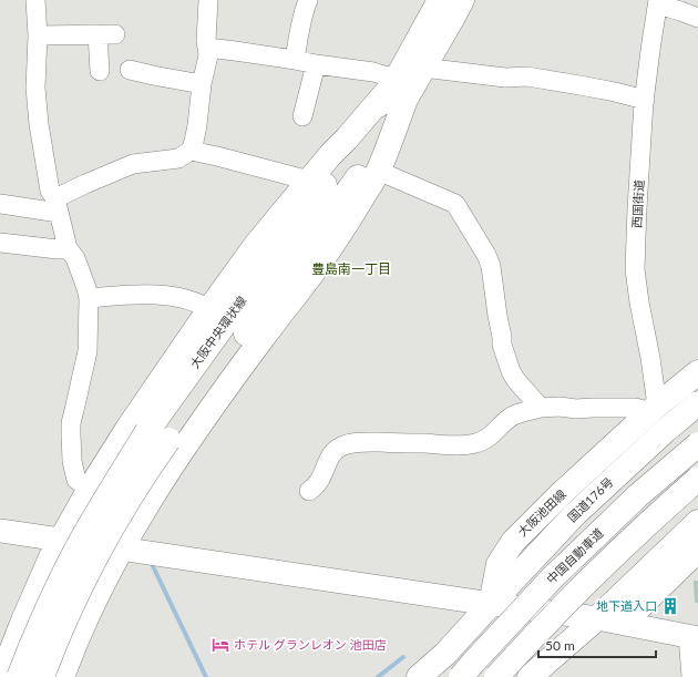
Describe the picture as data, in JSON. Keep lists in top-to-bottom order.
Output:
{
  "streets": {
    "main road": ["大阪中央環状線", "国道176号", "中国自動車道"],
    "street": ["西国街道"]
  },
  "crossings": [
    ["西国街道", "国道176号"]
  ],
  "districts": ["豊島南一丁目"],
  "places": {
    "building": ["地下道入口"],
    "hotel": ["ホテル グランレオン 池田店"]
  },
  "scale_bar": "50 m"
}
